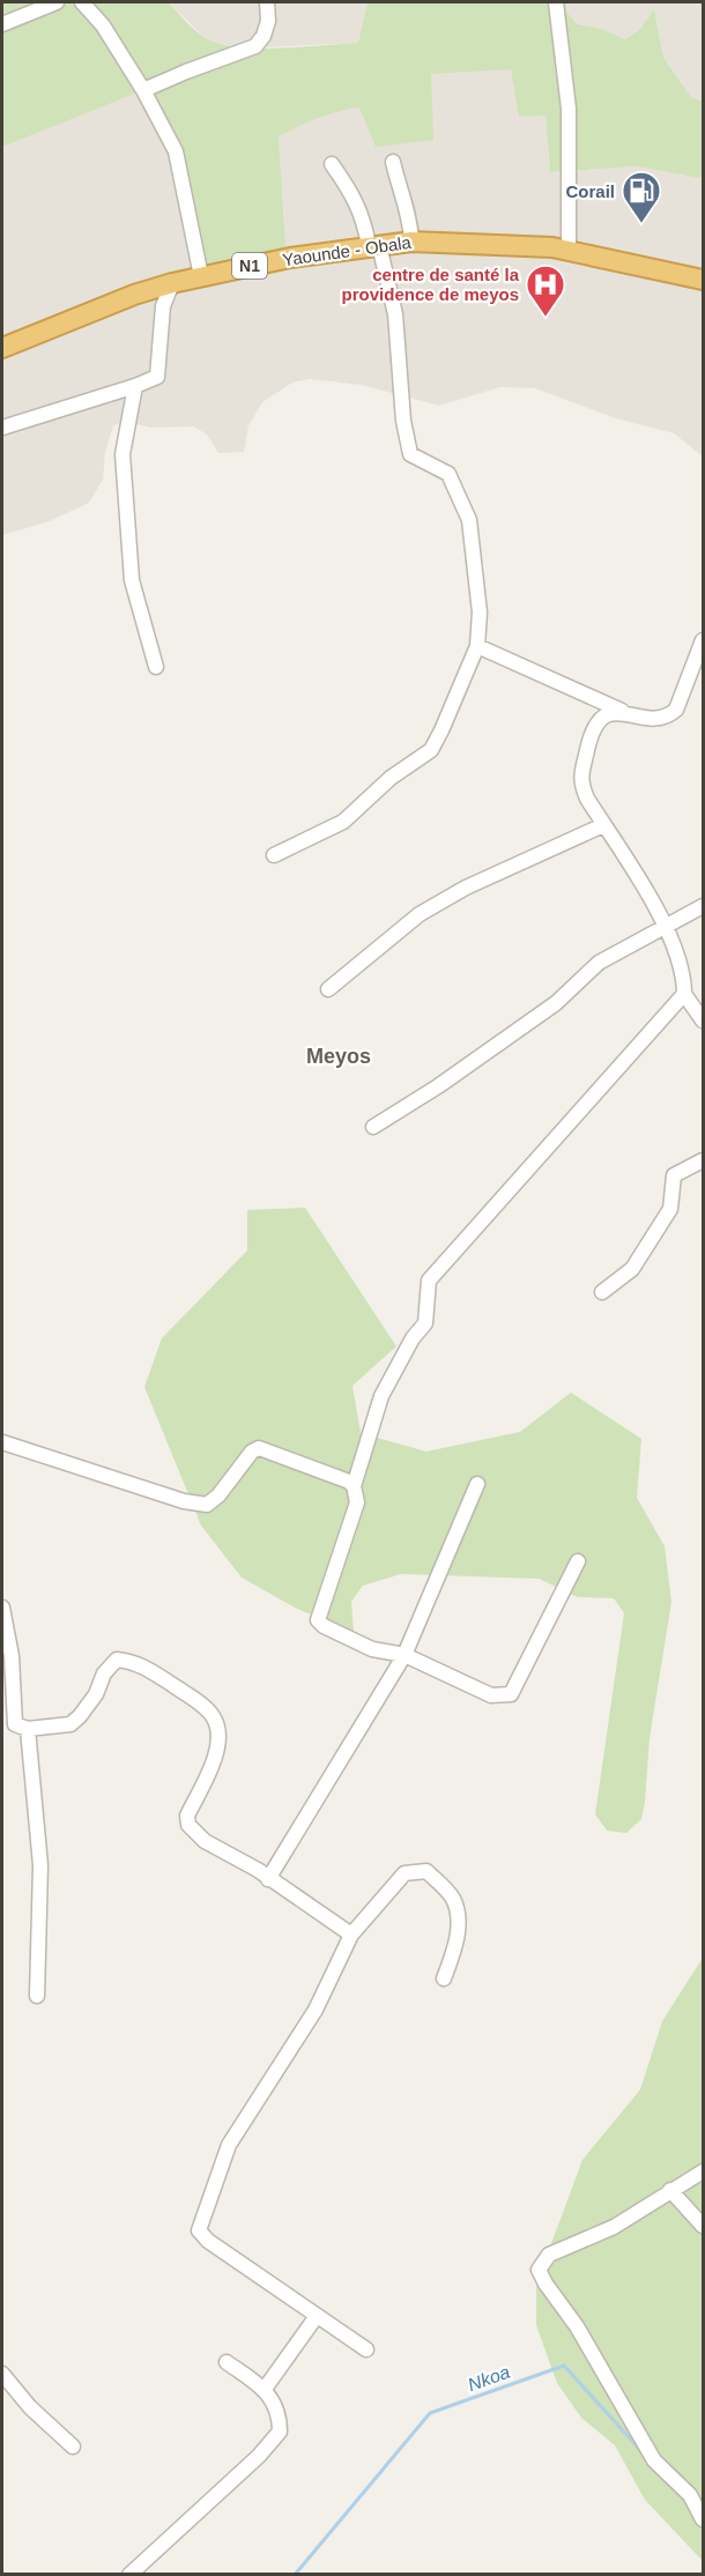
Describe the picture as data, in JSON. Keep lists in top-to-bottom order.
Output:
{
  "streets": {
    "highway": ["Yaounde - Obala", "N1"]
  },
  "districts": ["Meyos"],
  "water": ["Nkoa"],
  "places": {
    "fuel station": ["Corail"],
    "hospital": ["centre de santé la providence de meyos"]
  }
}
